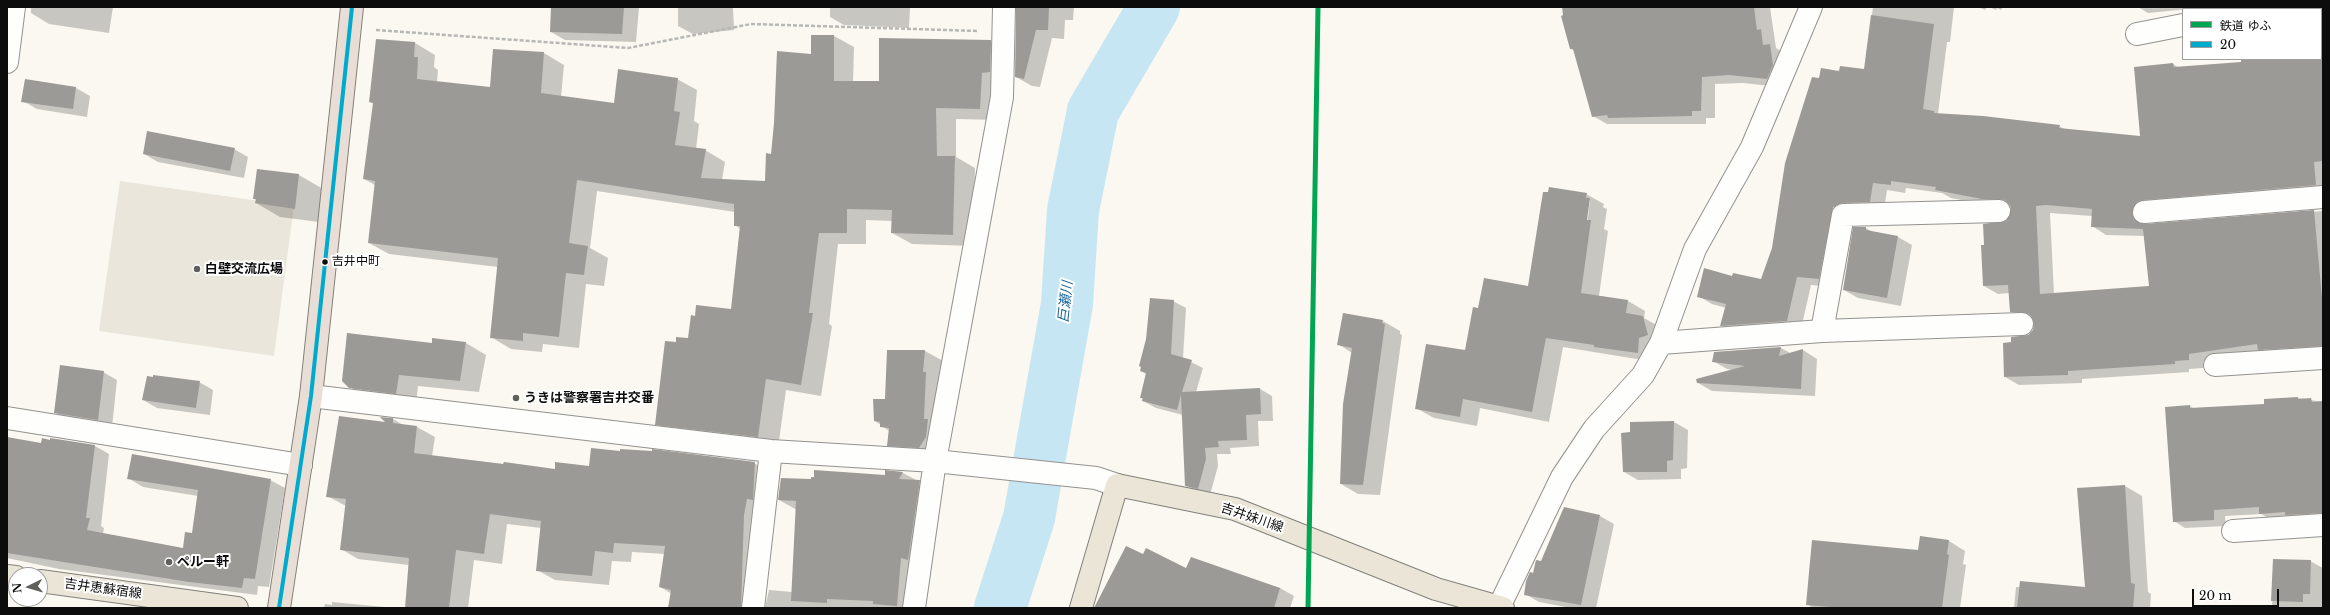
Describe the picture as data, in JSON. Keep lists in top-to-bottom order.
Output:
{
  "streets": {
    "main road": ["吉井妹川線", "吉井恵蘇宿線"]
  },
  "water": ["巨瀬川"],
  "places": [
    "吉井中町",
    "白壁交流広場",
    "うきは警察署吉井交番",
    "ペルー軒"
  ],
  "lines": ["rail line ゆふ", "transit line 20"],
  "legend": ["鉄道 ゆふ", "20"],
  "scale_bar": "20 m",
  "north": "left"
}
